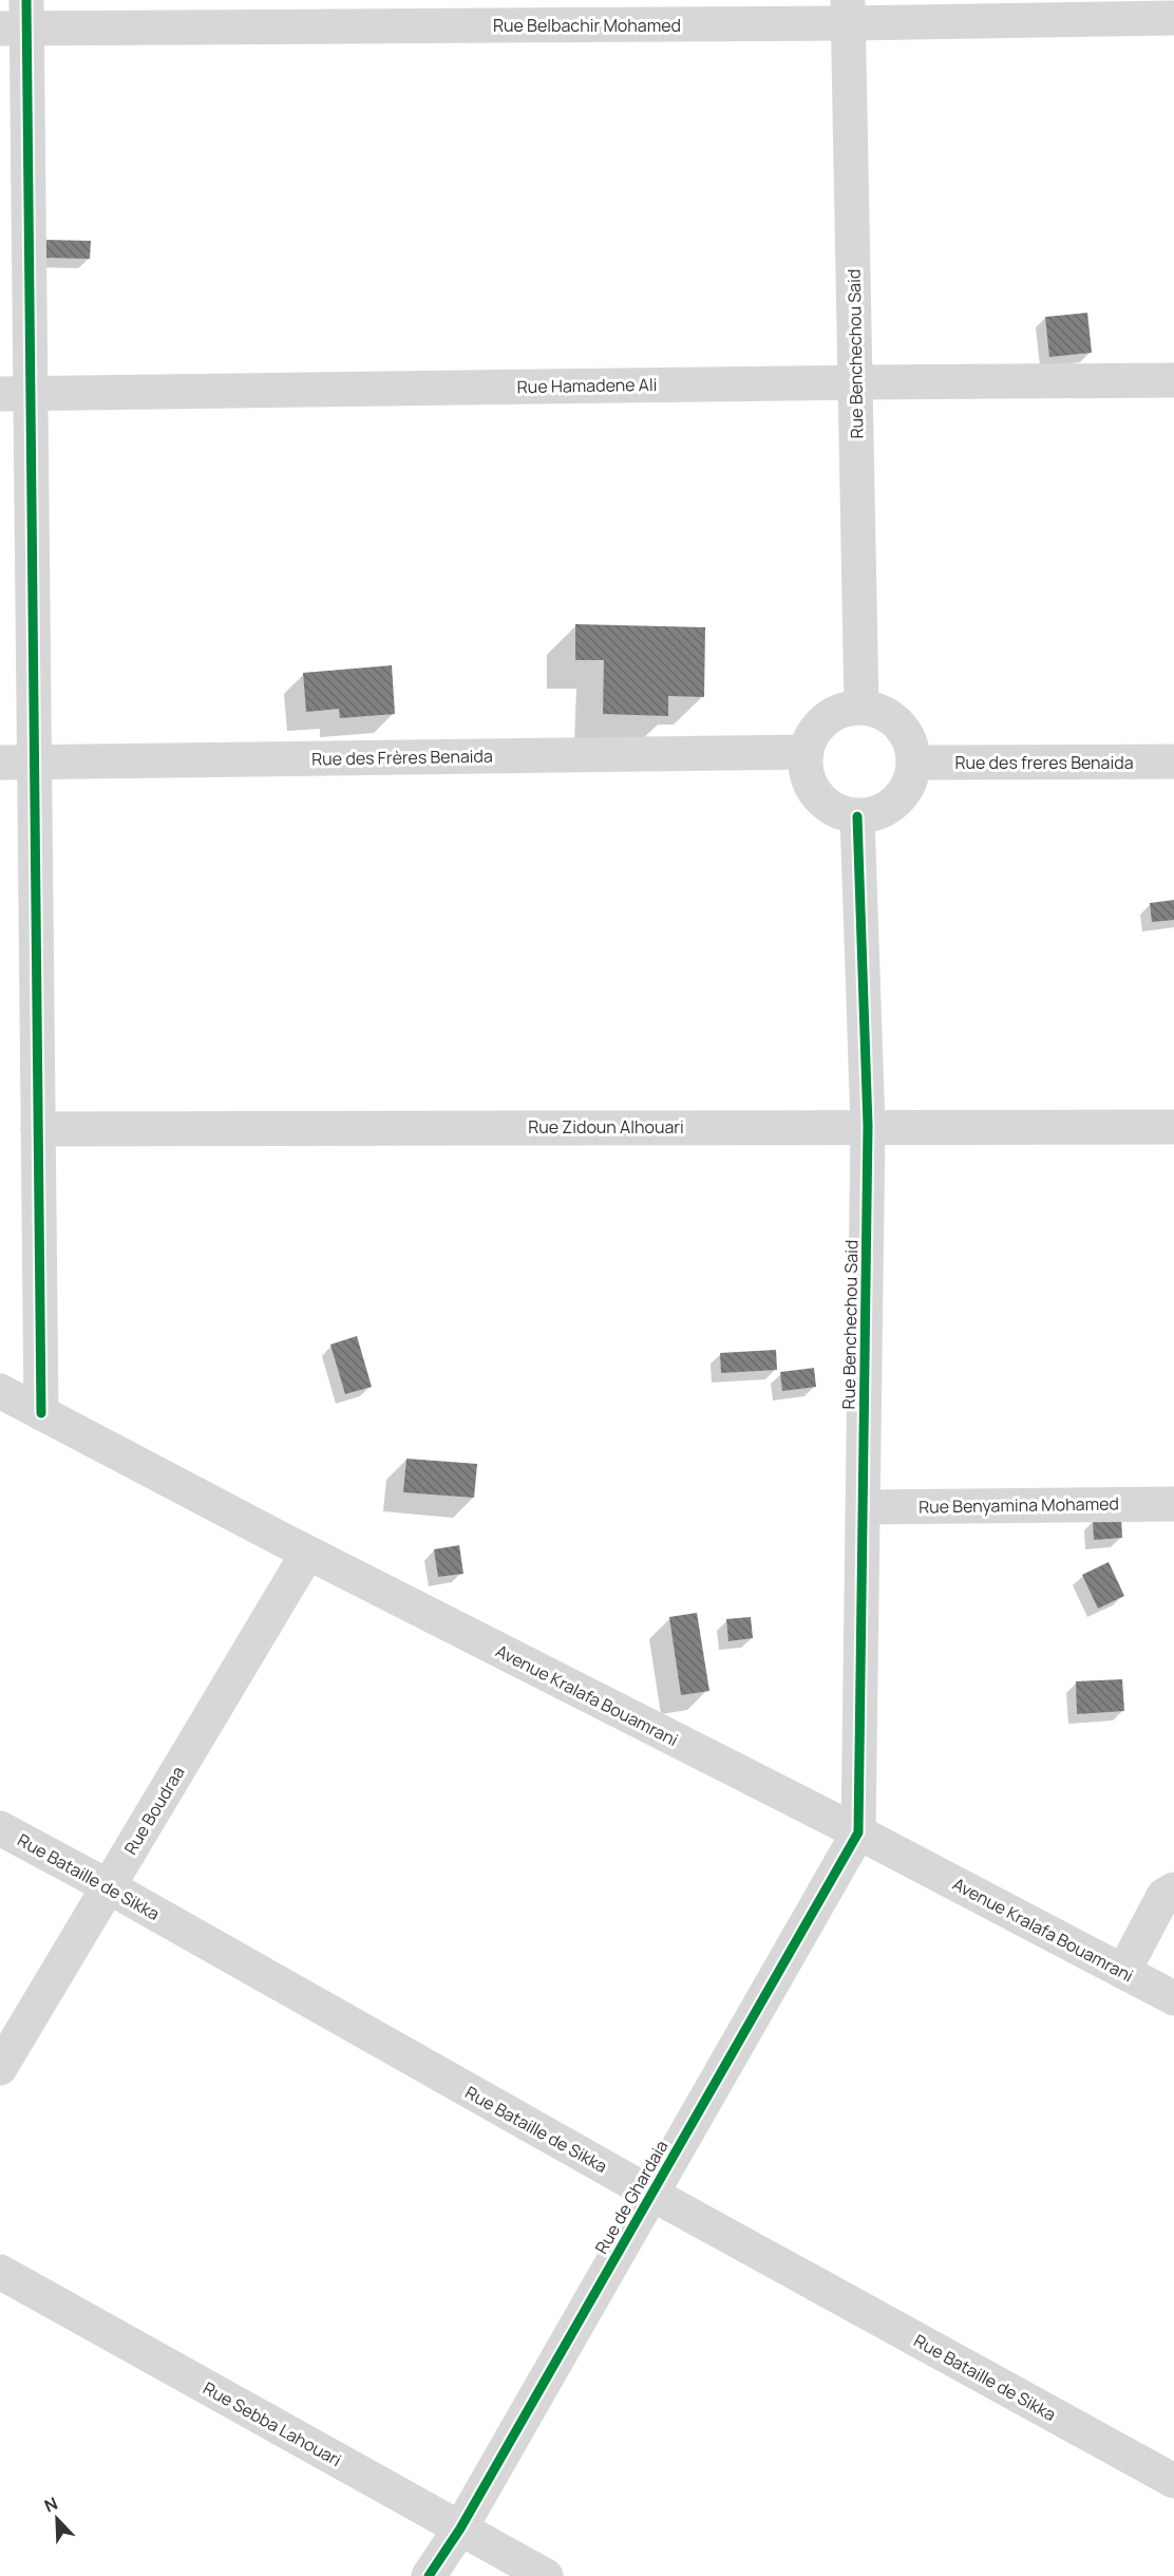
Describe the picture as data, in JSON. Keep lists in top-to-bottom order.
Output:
{
  "streets": {
    "street": [
      "Rue Belbachir Mohamed",
      "Rue Benchechou Said",
      "Rue Hamadene Ali",
      "Rue des Frères Benaida",
      "Rue des freres Benaida",
      "Rue Zidoun Alhouari",
      "Rue Benyamina Mohamed",
      "Avenue Kralafa Bouamrani",
      "Rue Boudraa",
      "Rue Bataille de Sikka",
      "Rue de Ghardaia",
      "Rue Sebba Lahouari"
    ]
  },
  "crossings": [
    ["Rue Belbachir Mohamed", "Rue Benchechou Said"],
    ["Rue Benchechou Said", "Rue Hamadene Ali"],
    ["Rue Benchechou Said", "Rue des Frères Benaida"],
    ["Rue Benchechou Said", "Rue des freres Benaida"],
    ["Rue Benchechou Said", "Rue Zidoun Alhouari"],
    ["Rue Benchechou Said", "Rue Benyamina Mohamed"],
    ["Rue Benchechou Said", "Avenue Kralafa Bouamrani"],
    ["Rue Benchechou Said", "Rue de Ghardaia"],
    ["Rue des Frères Benaida", "Rue des freres Benaida"],
    ["Avenue Kralafa Bouamrani", "Rue Boudraa"],
    ["Avenue Kralafa Bouamrani", "Rue de Ghardaia"],
    ["Rue Boudraa", "Rue Bataille de Sikka"],
    ["Rue Bataille de Sikka", "Rue de Ghardaia"],
    ["Rue de Ghardaia", "Rue Sebba Lahouari"]
  ],
  "north": "top left"
}
